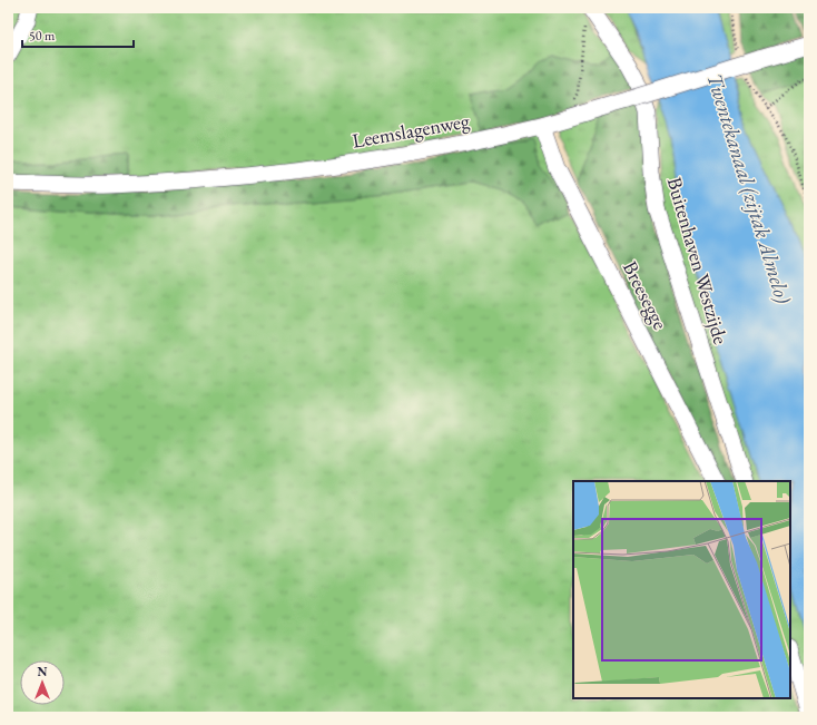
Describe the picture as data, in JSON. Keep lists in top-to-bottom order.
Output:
{
  "streets": {
    "street": ["Leemslagenweg", "Buitenhaven Westzijde", "Breesegge"]
  },
  "crossings": [
    ["Leemslagenweg", "Breesegge"]
  ],
  "water": ["Twentekanaal (zijtak Almelo)"],
  "scale_bar": "50 m",
  "north": "top"
}
